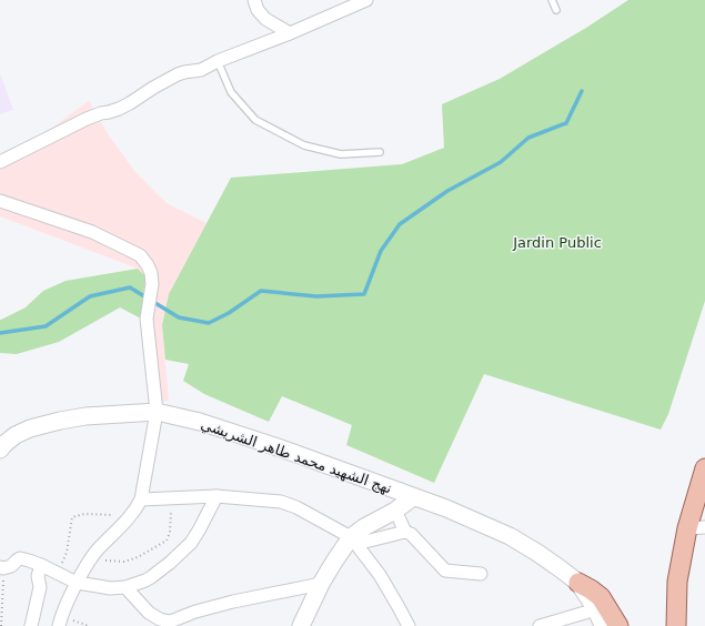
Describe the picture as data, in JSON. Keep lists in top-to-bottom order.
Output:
{
  "streets": {
    "street": ["نهج الشهيد محمد طاهر الشريشي"]
  },
  "parks": ["Jardin Public"]
}
